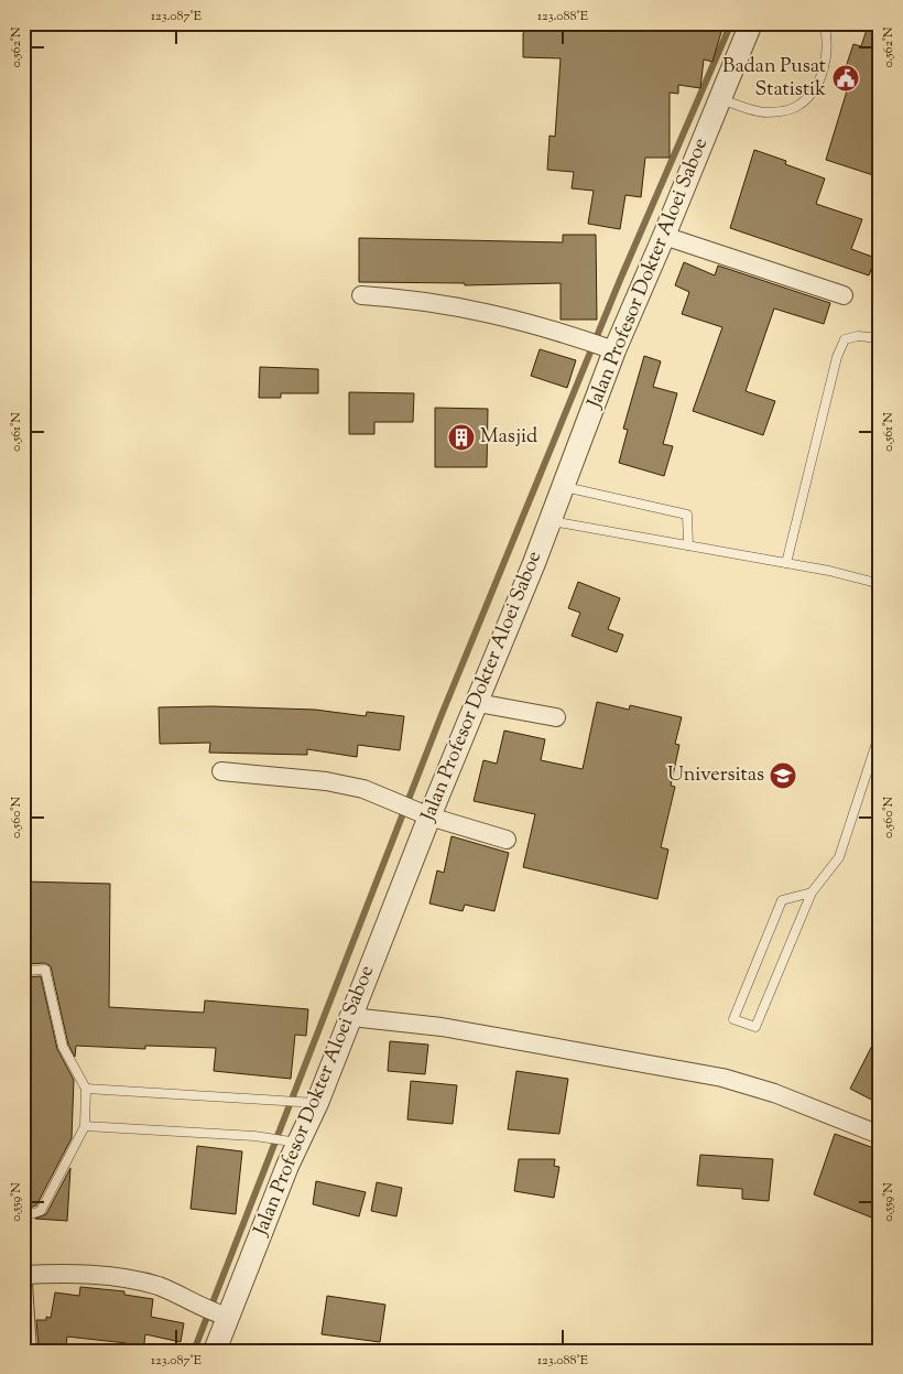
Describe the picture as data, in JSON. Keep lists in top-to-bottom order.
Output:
{
  "streets": {
    "street": ["Jalan Profesor Dokter Aloei Saboe"]
  },
  "places": {
    "public building": ["Badan Pusat Statistik"],
    "building": ["Masjid"],
    "school or university": ["Universitas"]
  },
  "coordinates": [
    "123.087°E",
    "123.088°E",
    "0.562°N",
    "0.561°N",
    "0.560°N",
    "0.559°N"
  ]
}
